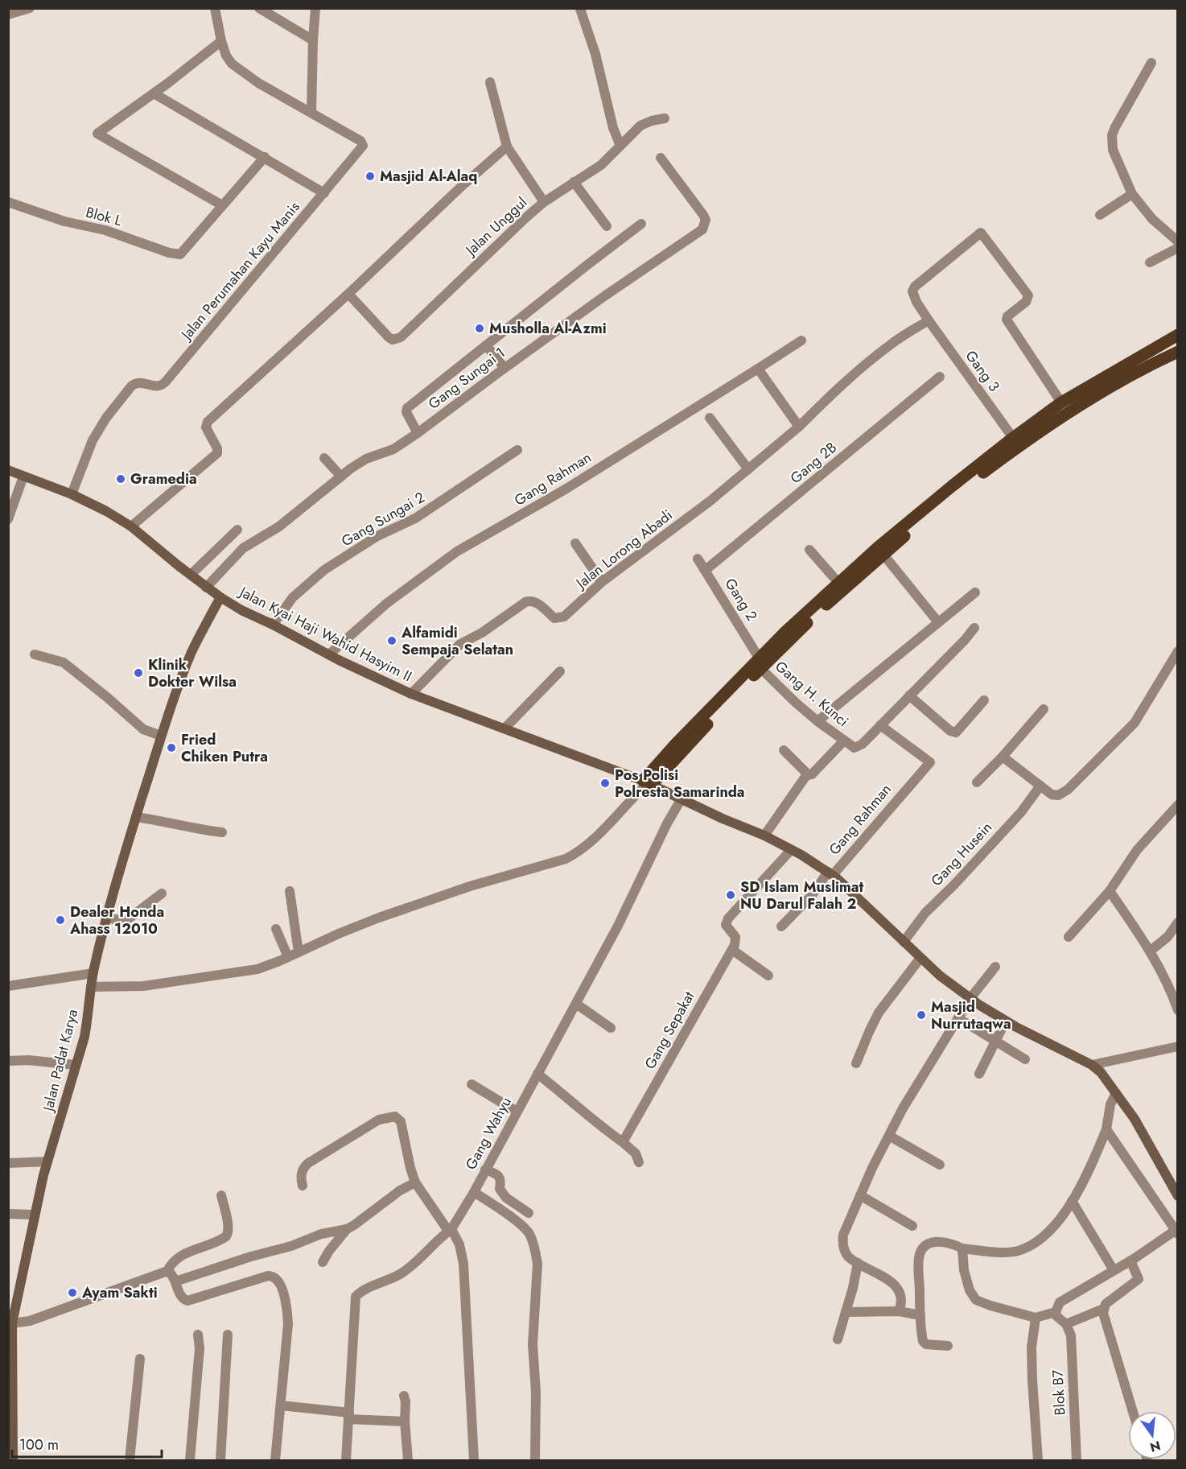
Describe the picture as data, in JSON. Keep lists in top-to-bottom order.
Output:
{
  "streets": {
    "main road": ["Jalan Kyai Haji Wahid Hasyim II", "Jalan Padat Karya"],
    "street": [
      "Blok L",
      "Jalan Unggul",
      "Jalan Perumahan Kayu Manis",
      "Gang 3",
      "Gang Sungai 1",
      "Gang 2B",
      "Gang Rahman",
      "Gang Sungai 2",
      "Jalan Lorong Abadi",
      "Gang 2",
      "Gang H. Kunci",
      "Gang Husein",
      "Gang Sepakat",
      "Gang Wahyu",
      "Blok B7"
    ]
  },
  "crossings": [
    ["Jalan Perumahan Kayu Manis", "Jalan Kyai Haji Wahid Hasyim II"],
    ["Gang 3", "Jalan Lorong Abadi"],
    ["Gang Sungai 1", "Jalan Kyai Haji Wahid Hasyim II"],
    ["Gang 2B", "Gang 2"],
    ["Gang Rahman", "Jalan Kyai Haji Wahid Hasyim II"],
    ["Gang Sungai 2", "Jalan Kyai Haji Wahid Hasyim II"],
    ["Jalan Lorong Abadi", "Jalan Kyai Haji Wahid Hasyim II"],
    ["Gang 2", "Gang H. Kunci"],
    ["Jalan Kyai Haji Wahid Hasyim II", "Gang Husein"],
    ["Jalan Kyai Haji Wahid Hasyim II", "Jalan Padat Karya"],
    ["Jalan Kyai Haji Wahid Hasyim II", "Gang Wahyu"]
  ],
  "places": [
    "Masjid Al-Alaq",
    "Musholla Al-Azmi",
    "Gramedia",
    "Alfamidi Sempaja Selatan",
    "Klinik Dokter Wilsa",
    "Fried Chiken Putra",
    "Pos Polisi Polresta Samarinda",
    "SD Islam Muslimat NU Darul Falah 2",
    "Dealer Honda Ahass 12010",
    "Masjid Nurrutaqwa",
    "Ayam Sakti"
  ],
  "scale_bar": "100 m",
  "north": "bottom"
}
